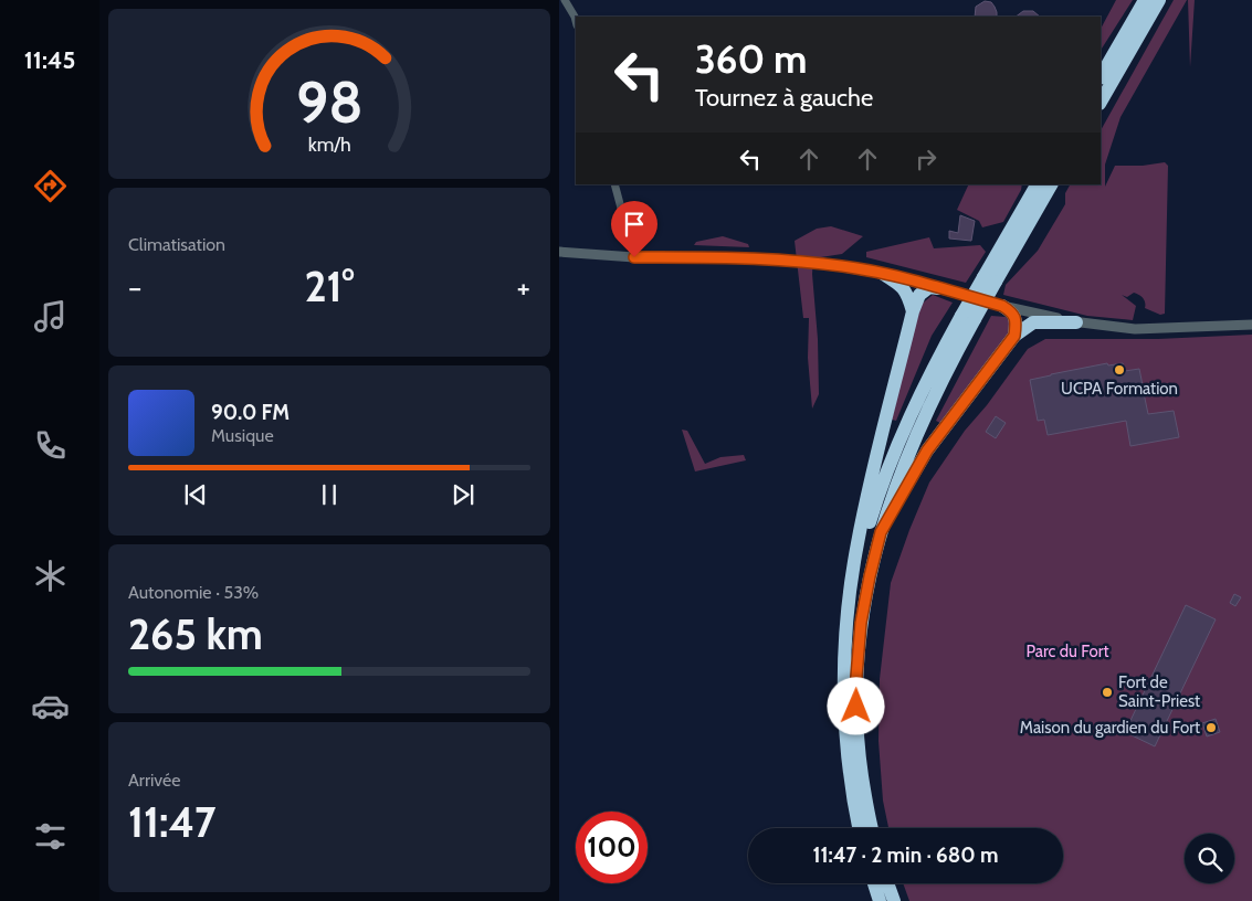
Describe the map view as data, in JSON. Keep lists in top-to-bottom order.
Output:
{
  "parks": ["Parc du Fort"],
  "places": ["UCPA Formation", "Fort de Saint-Priest", "Maison du gardien du Fort"],
  "page": {
    "tabs": "11:45",
    "turn": ["360 m", "Tournez à gauche"],
    "tile": [
      "Climatisation",
      ["Autonomie · 53%", "265 km"],
      ["Arrivée", "11:47"]
    ],
    "heat": ["−", "21°", "+"],
    "song": ["90.0 FM", "Musique"],
    "limit": "100",
    "trip": "11:47 · 2 min · 680 m",
    "gauge": ["98", "km/h"]
  }
}
